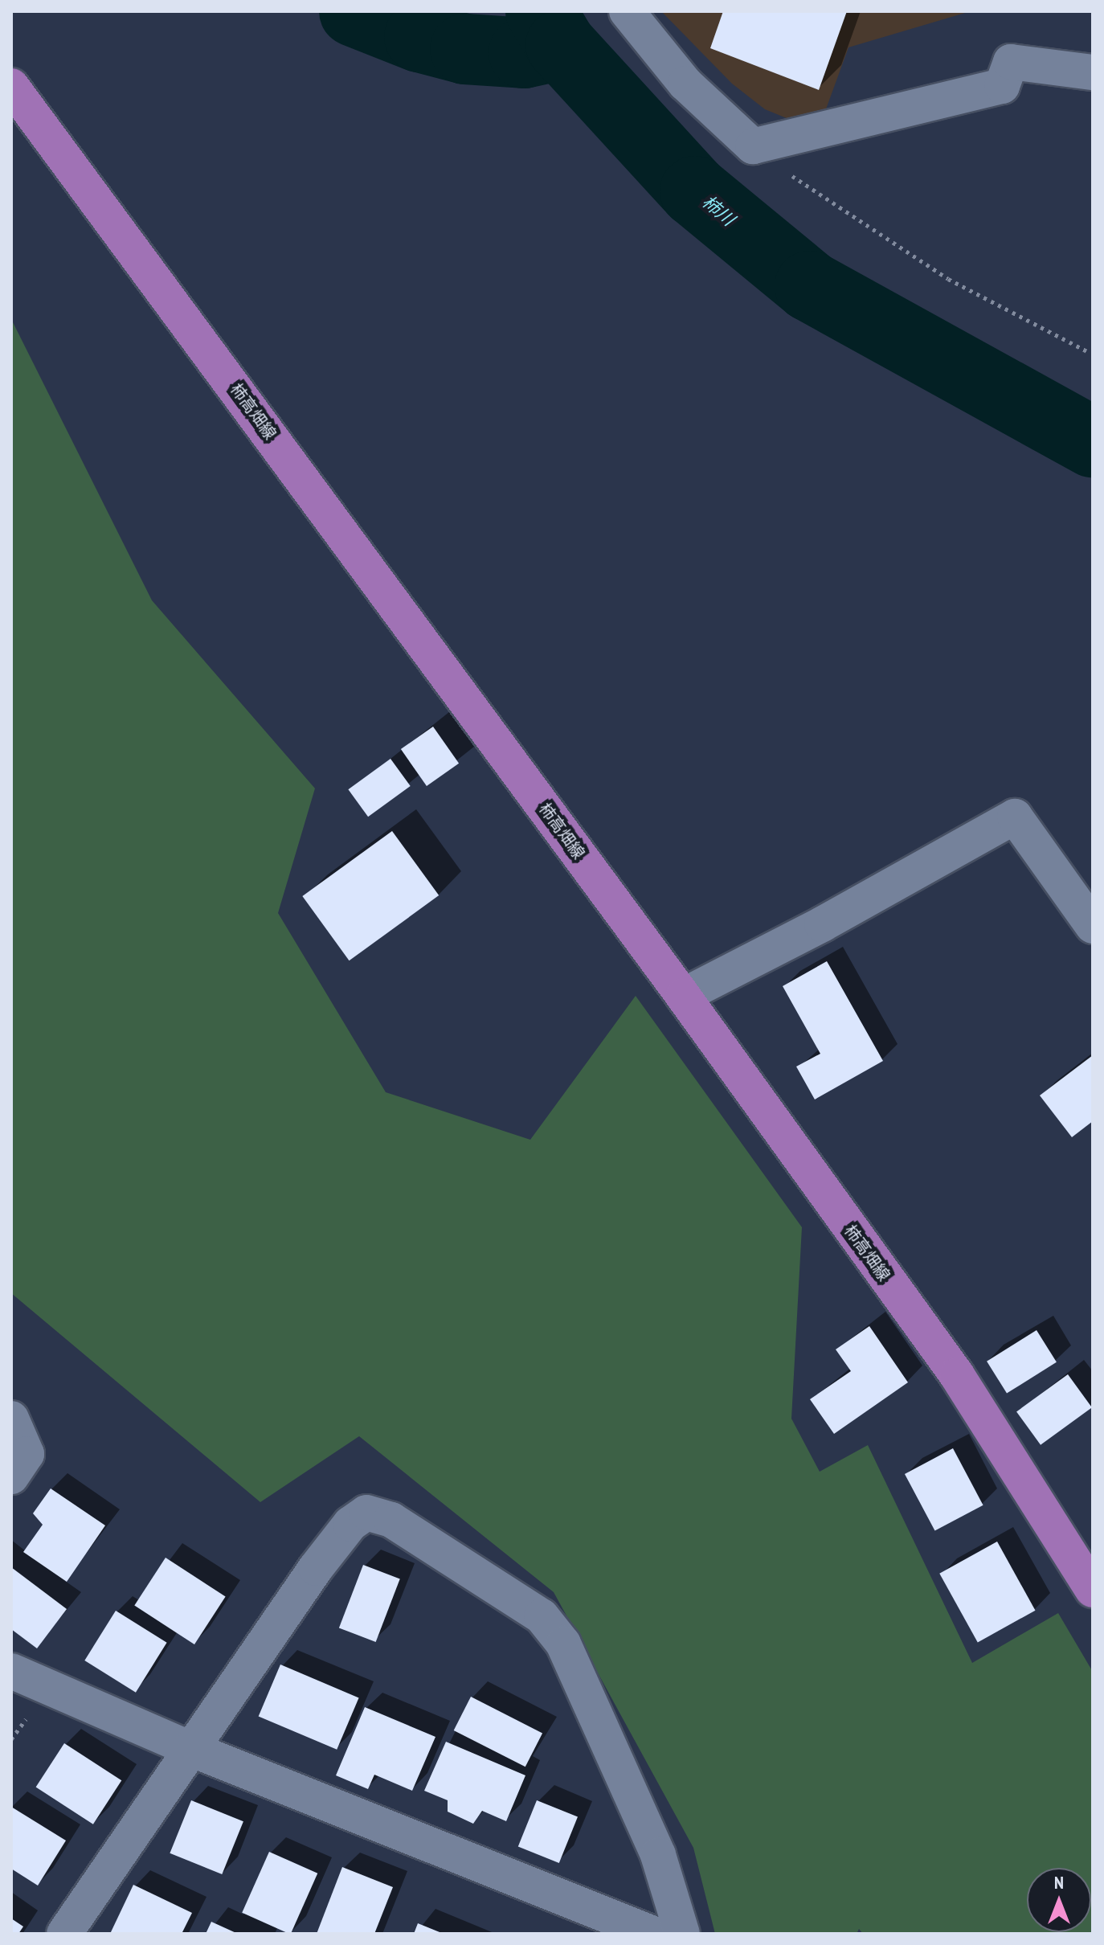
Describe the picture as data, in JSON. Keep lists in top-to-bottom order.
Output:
{
  "streets": {
    "main road": ["柿高畑線"]
  },
  "water": ["柿川"],
  "north": "top"
}
